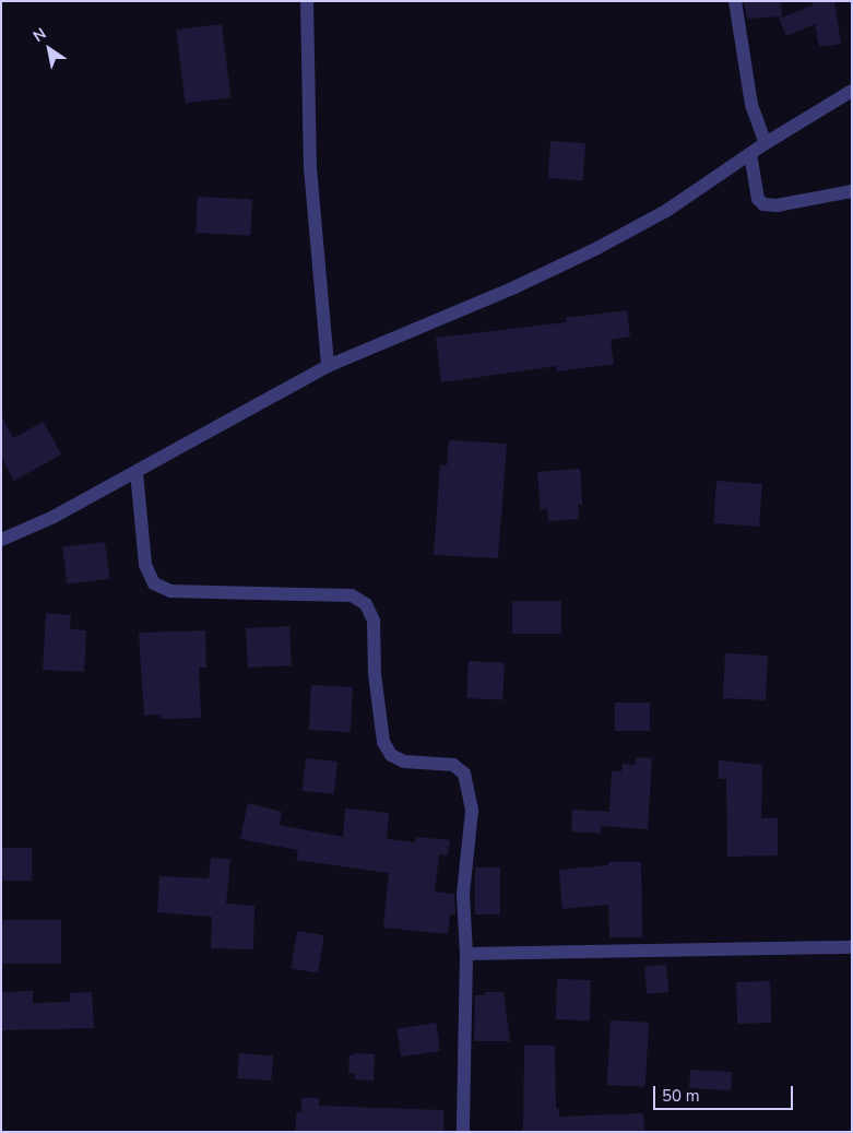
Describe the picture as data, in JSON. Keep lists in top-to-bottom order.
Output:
{
  "scale_bar": "50 m",
  "north": "top left"
}
